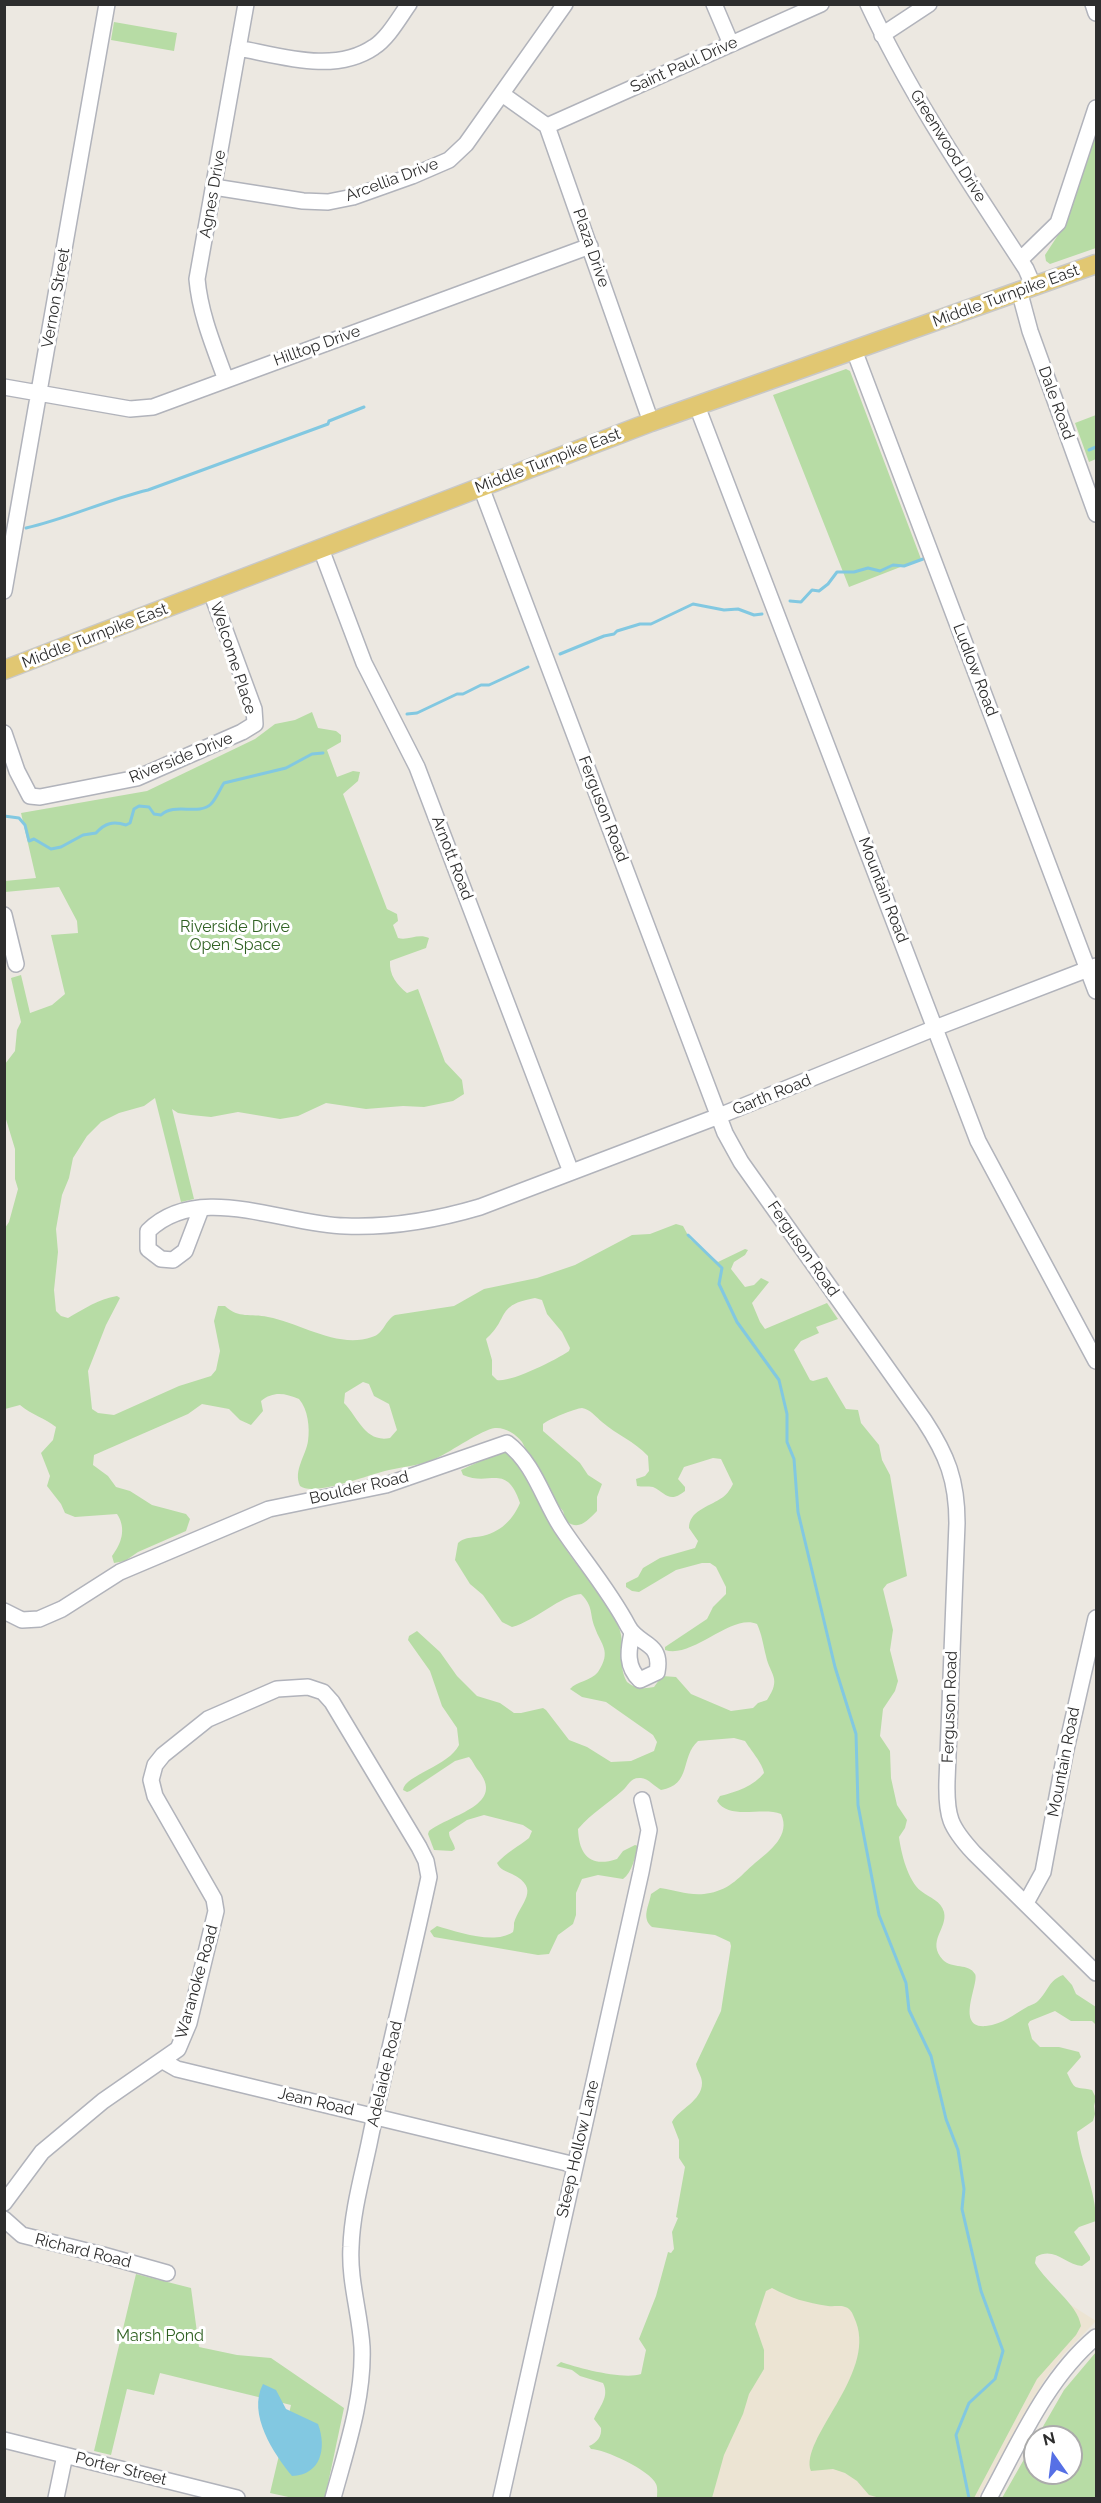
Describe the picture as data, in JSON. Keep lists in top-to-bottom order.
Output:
{
  "streets": {
    "main road": ["Middle Turnpike East"],
    "street": [
      "Saint Paul Drive",
      "Greenwood Drive",
      "Arcellia Drive",
      "Agnes Drive",
      "Plaza Drive",
      "Vernon Street",
      "Hilltop Drive",
      "Dale Road",
      "Welcome Place",
      "Ludlow Road",
      "Riverside Drive",
      "Ferguson Road",
      "Arnott Road",
      "Mountain Road",
      "Garth Road",
      "Boulder Road",
      "Waranoke Road",
      "Adelaide Road",
      "Jean Road",
      "Steep Hollow Lane",
      "Richard Road",
      "Porter Street"
    ]
  },
  "crossings": [
    ["Saint Paul Drive", "Plaza Drive"],
    ["Greenwood Drive", "Middle Turnpike East"],
    ["Greenwood Drive", "Dale Road"],
    ["Arcellia Drive", "Agnes Drive"],
    ["Agnes Drive", "Hilltop Drive"],
    ["Plaza Drive", "Middle Turnpike East"],
    ["Plaza Drive", "Hilltop Drive"],
    ["Middle Turnpike East", "Dale Road"],
    ["Middle Turnpike East", "Welcome Place"],
    ["Middle Turnpike East", "Ludlow Road"],
    ["Middle Turnpike East", "Ferguson Road"],
    ["Middle Turnpike East", "Arnott Road"],
    ["Middle Turnpike East", "Mountain Road"],
    ["Vernon Street", "Hilltop Drive"],
    ["Welcome Place", "Riverside Drive"],
    ["Ludlow Road", "Garth Road"],
    ["Ferguson Road", "Mountain Road"],
    ["Ferguson Road", "Garth Road"],
    ["Arnott Road", "Garth Road"],
    ["Mountain Road", "Garth Road"],
    ["Waranoke Road", "Adelaide Road"],
    ["Waranoke Road", "Jean Road"],
    ["Adelaide Road", "Jean Road"],
    ["Jean Road", "Steep Hollow Lane"]
  ],
  "parks": ["Riverside Drive Open Space", "Marsh Pond"],
  "north": "top"
}
